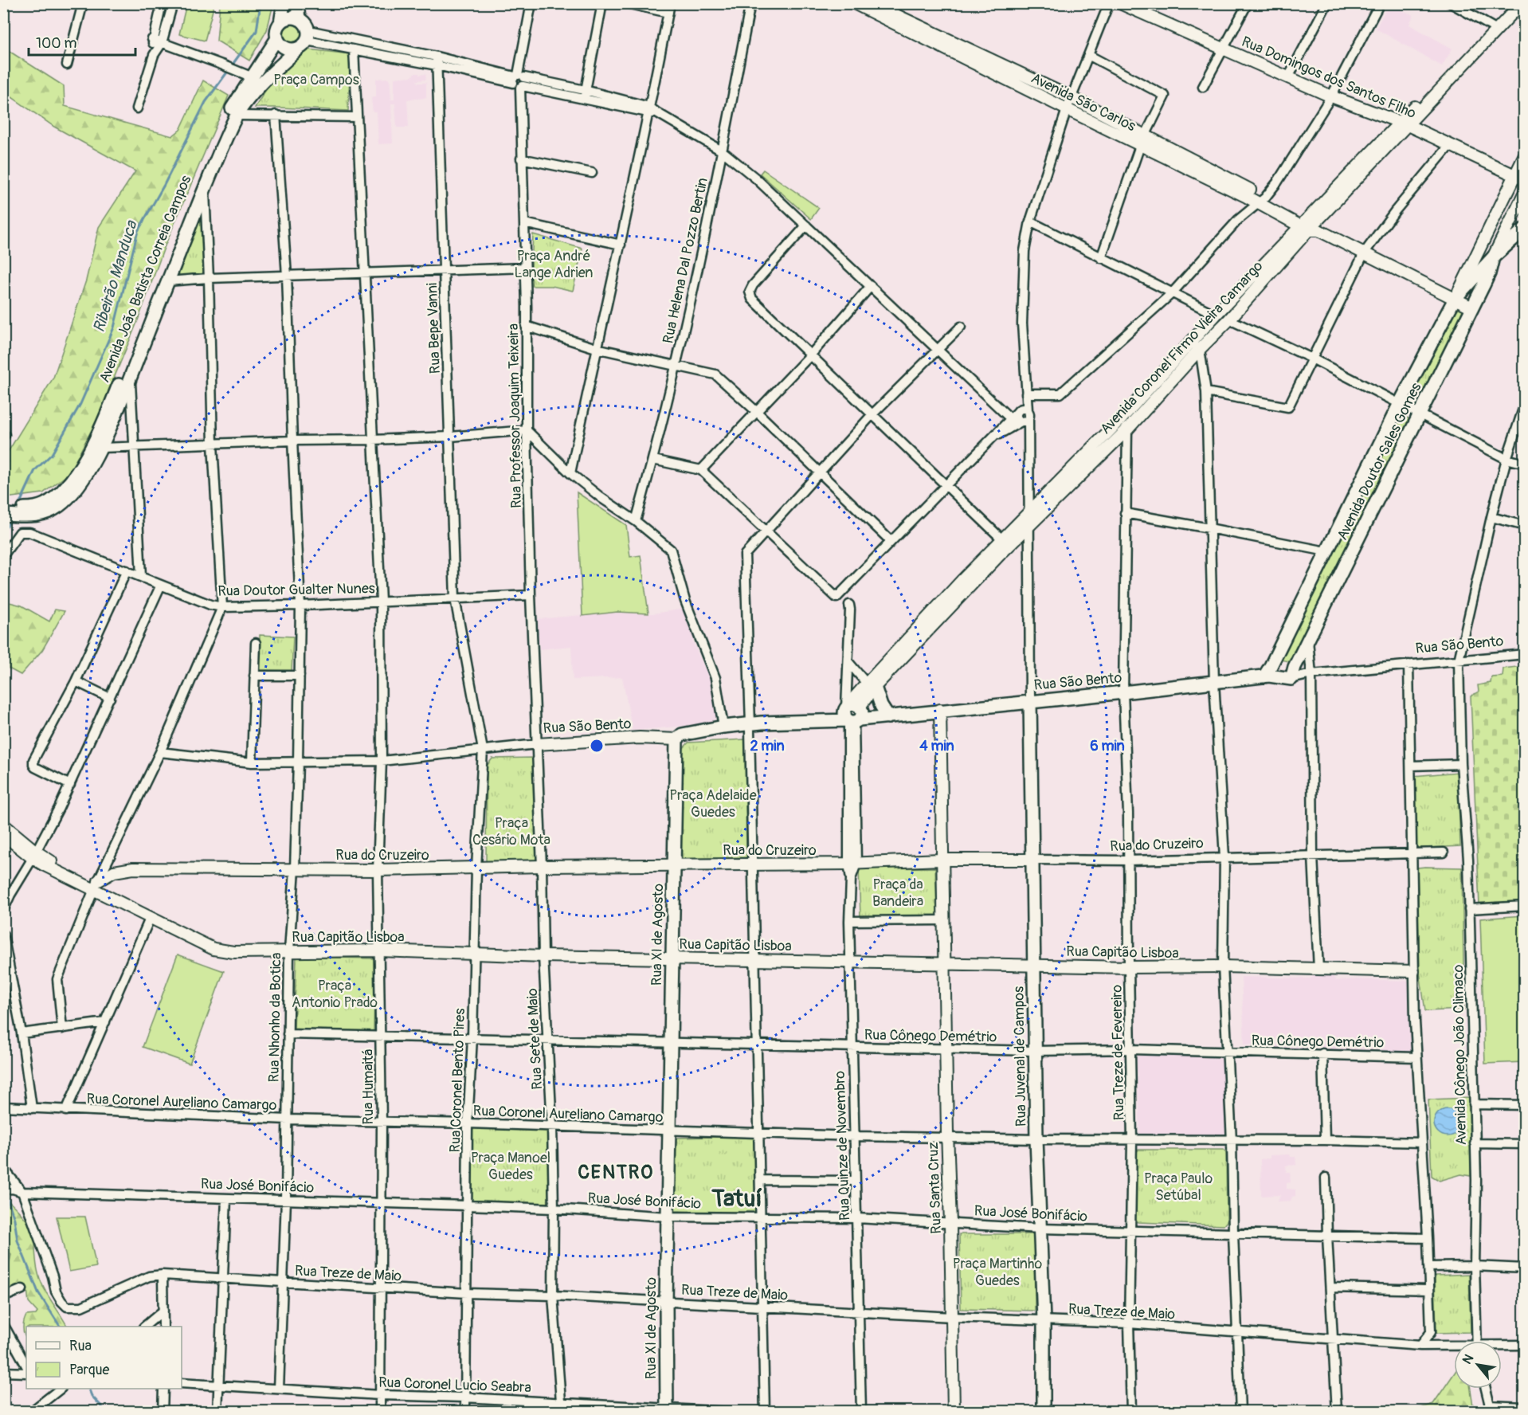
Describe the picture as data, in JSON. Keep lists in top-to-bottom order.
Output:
{
  "streets": {
    "main road": [
      "Rua Domingos dos Santos Filho",
      "Avenida São Carlos",
      "Avenida João Batista Correia Campos",
      "Avenida Coronel Firmo Vieira Camargo",
      "Avenida Doutor Sales Gomes",
      "Rua São Bento",
      "Rua do Cruzeiro",
      "Rua XI de Agosto",
      "Rua Capitão Lisboa",
      "Rua Juvenal de Campos",
      "Rua Santa Cruz"
    ],
    "street": [
      "Rua Helena Dal Pozzo Bertin",
      "Rua Bepe Vanni",
      "Rua Professor Joaquim Teixeira",
      "Rua Doutor Gualter Nunes",
      "Rua Nhonho da Botica",
      "Rua Cônego Demétrio",
      "Rua Sete de Maio",
      "Rua Treze de Fevereiro",
      "Avenida Cônego João Climaco",
      "Rua Coronel Bento Pires",
      "Rua Humaitá",
      "Rua Coronel Aureliano Camargo",
      "Rua Quinze de Novembro",
      "Rua José Bonifácio",
      "Rua Treze de Maio",
      "Rua Coronel Lucio Seabra"
    ]
  },
  "crossings": [
    ["Rua Domingos dos Santos Filho", "Avenida Coronel Firmo Vieira Camargo"],
    ["Rua Domingos dos Santos Filho", "Avenida Doutor Sales Gomes"],
    ["Avenida São Carlos", "Avenida Coronel Firmo Vieira Camargo"],
    ["Avenida São Carlos", "Avenida Doutor Sales Gomes"],
    ["Rua Bepe Vanni", "Rua Doutor Gualter Nunes"],
    ["Rua Bepe Vanni", "Rua Coronel Bento Pires"],
    ["Avenida Coronel Firmo Vieira Camargo", "Rua São Bento"],
    ["Avenida Coronel Firmo Vieira Camargo", "Rua Treze de Fevereiro"],
    ["Avenida Coronel Firmo Vieira Camargo", "Rua Quinze de Novembro"],
    ["Rua Professor Joaquim Teixeira", "Rua Doutor Gualter Nunes"],
    ["Rua Professor Joaquim Teixeira", "Rua São Bento"],
    ["Rua Professor Joaquim Teixeira", "Rua do Cruzeiro"],
    ["Rua Professor Joaquim Teixeira", "Rua Sete de Maio"],
    ["Avenida Doutor Sales Gomes", "Rua São Bento"],
    ["Rua Doutor Gualter Nunes", "Rua Nhonho da Botica"],
    ["Rua Doutor Gualter Nunes", "Rua Humaitá"],
    ["Rua São Bento", "Rua XI de Agosto"],
    ["Rua São Bento", "Rua Treze de Fevereiro"],
    ["Rua São Bento", "Avenida Cônego João Climaco"],
    ["Rua São Bento", "Rua Juvenal de Campos"],
    ["Rua São Bento", "Rua Quinze de Novembro"],
    ["Rua São Bento", "Rua Santa Cruz"],
    ["Rua do Cruzeiro", "Rua XI de Agosto"],
    ["Rua do Cruzeiro", "Rua Capitão Lisboa"],
    ["Rua do Cruzeiro", "Rua Nhonho da Botica"],
    ["Rua do Cruzeiro", "Rua Sete de Maio"],
    ["Rua do Cruzeiro", "Rua Treze de Fevereiro"],
    ["Rua do Cruzeiro", "Rua Juvenal de Campos"],
    ["Rua do Cruzeiro", "Rua Coronel Bento Pires"],
    ["Rua do Cruzeiro", "Rua Humaitá"],
    ["Rua do Cruzeiro", "Rua Quinze de Novembro"],
    ["Rua do Cruzeiro", "Rua Santa Cruz"],
    ["Rua XI de Agosto", "Rua Capitão Lisboa"],
    ["Rua XI de Agosto", "Rua Cônego Demétrio"],
    ["Rua XI de Agosto", "Rua Coronel Aureliano Camargo"],
    ["Rua XI de Agosto", "Rua José Bonifácio"],
    ["Rua XI de Agosto", "Rua Treze de Maio"],
    ["Rua XI de Agosto", "Rua Coronel Lucio Seabra"],
    ["Rua Capitão Lisboa", "Rua Nhonho da Botica"],
    ["Rua Capitão Lisboa", "Rua Sete de Maio"],
    ["Rua Capitão Lisboa", "Rua Treze de Fevereiro"],
    ["Rua Capitão Lisboa", "Rua Juvenal de Campos"],
    ["Rua Capitão Lisboa", "Rua Coronel Bento Pires"],
    ["Rua Capitão Lisboa", "Rua Humaitá"],
    ["Rua Capitão Lisboa", "Rua Quinze de Novembro"],
    ["Rua Capitão Lisboa", "Rua Santa Cruz"],
    ["Rua Nhonho da Botica", "Rua Cônego Demétrio"],
    ["Rua Nhonho da Botica", "Rua Coronel Aureliano Camargo"],
    ["Rua Nhonho da Botica", "Rua José Bonifácio"],
    ["Rua Nhonho da Botica", "Rua Treze de Maio"],
    ["Rua Nhonho da Botica", "Rua Coronel Lucio Seabra"],
    ["Rua Cônego Demétrio", "Rua Sete de Maio"],
    ["Rua Cônego Demétrio", "Rua Treze de Fevereiro"],
    ["Rua Cônego Demétrio", "Rua Juvenal de Campos"],
    ["Rua Cônego Demétrio", "Rua Coronel Bento Pires"],
    ["Rua Cônego Demétrio", "Rua Humaitá"],
    ["Rua Cônego Demétrio", "Rua Quinze de Novembro"],
    ["Rua Cônego Demétrio", "Rua Santa Cruz"],
    ["Rua Sete de Maio", "Rua Coronel Aureliano Camargo"],
    ["Rua Sete de Maio", "Rua José Bonifácio"],
    ["Rua Sete de Maio", "Rua Treze de Maio"],
    ["Rua Sete de Maio", "Rua Coronel Lucio Seabra"],
    ["Rua Treze de Fevereiro", "Rua Coronel Aureliano Camargo"],
    ["Rua Treze de Fevereiro", "Rua José Bonifácio"],
    ["Rua Treze de Fevereiro", "Rua Treze de Maio"],
    ["Rua Juvenal de Campos", "Rua Coronel Aureliano Camargo"],
    ["Rua Juvenal de Campos", "Rua José Bonifácio"],
    ["Rua Juvenal de Campos", "Rua Treze de Maio"],
    ["Rua Coronel Bento Pires", "Rua Coronel Aureliano Camargo"],
    ["Rua Coronel Bento Pires", "Rua José Bonifácio"],
    ["Rua Coronel Bento Pires", "Rua Treze de Maio"],
    ["Rua Coronel Bento Pires", "Rua Coronel Lucio Seabra"],
    ["Rua Humaitá", "Rua Coronel Aureliano Camargo"],
    ["Rua Humaitá", "Rua José Bonifácio"],
    ["Rua Humaitá", "Rua Treze de Maio"],
    ["Rua Humaitá", "Rua Coronel Lucio Seabra"],
    ["Rua Coronel Aureliano Camargo", "Rua Quinze de Novembro"],
    ["Rua Coronel Aureliano Camargo", "Rua Santa Cruz"],
    ["Rua Quinze de Novembro", "Rua José Bonifácio"],
    ["Rua Quinze de Novembro", "Rua Treze de Maio"],
    ["Rua José Bonifácio", "Rua Santa Cruz"],
    ["Rua José Bonifácio", "Rua Treze de Maio"],
    ["Rua Santa Cruz", "Rua Treze de Maio"]
  ],
  "districts": ["CENTRO", "Tatuí"],
  "water": ["Ribeirão Manduca"],
  "parks": [
    "Praça Campos",
    "Praça André Lange Adrien",
    "Praça Adelaide Guedes",
    "Praça Cesário Mota",
    "Praça da Bandeira",
    "Praça Antonio Prado",
    "Praça Manoel Guedes",
    "Praça Paulo Setúbal",
    "Praça Martinho Guedes"
  ],
  "legend": ["Rua", "Parque"],
  "scale_bar": "100 m",
  "north": "top left",
  "rings": ["2 min", "4 min", "6 min"]
}
